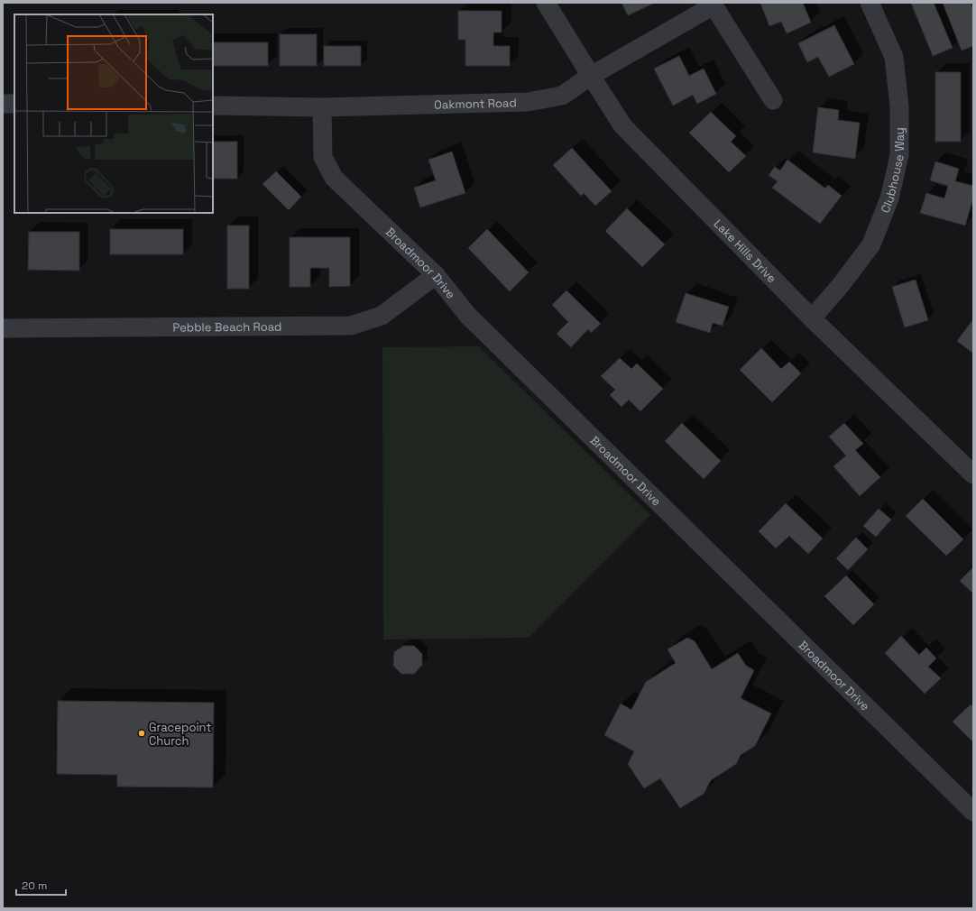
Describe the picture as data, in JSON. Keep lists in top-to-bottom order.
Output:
{
  "streets": {
    "street": [
      "Oakmont Road",
      "Clubhouse Way",
      "Lake Hills Drive",
      "Broadmoor Drive",
      "Pebble Beach Road"
    ]
  },
  "crossings": [
    ["Oakmont Road", "Lake Hills Drive"],
    ["Oakmont Road", "Broadmoor Drive"],
    ["Clubhouse Way", "Lake Hills Drive"],
    ["Broadmoor Drive", "Pebble Beach Road"]
  ],
  "places": ["Gracepoint Church"],
  "scale_bar": "20 m"
}
